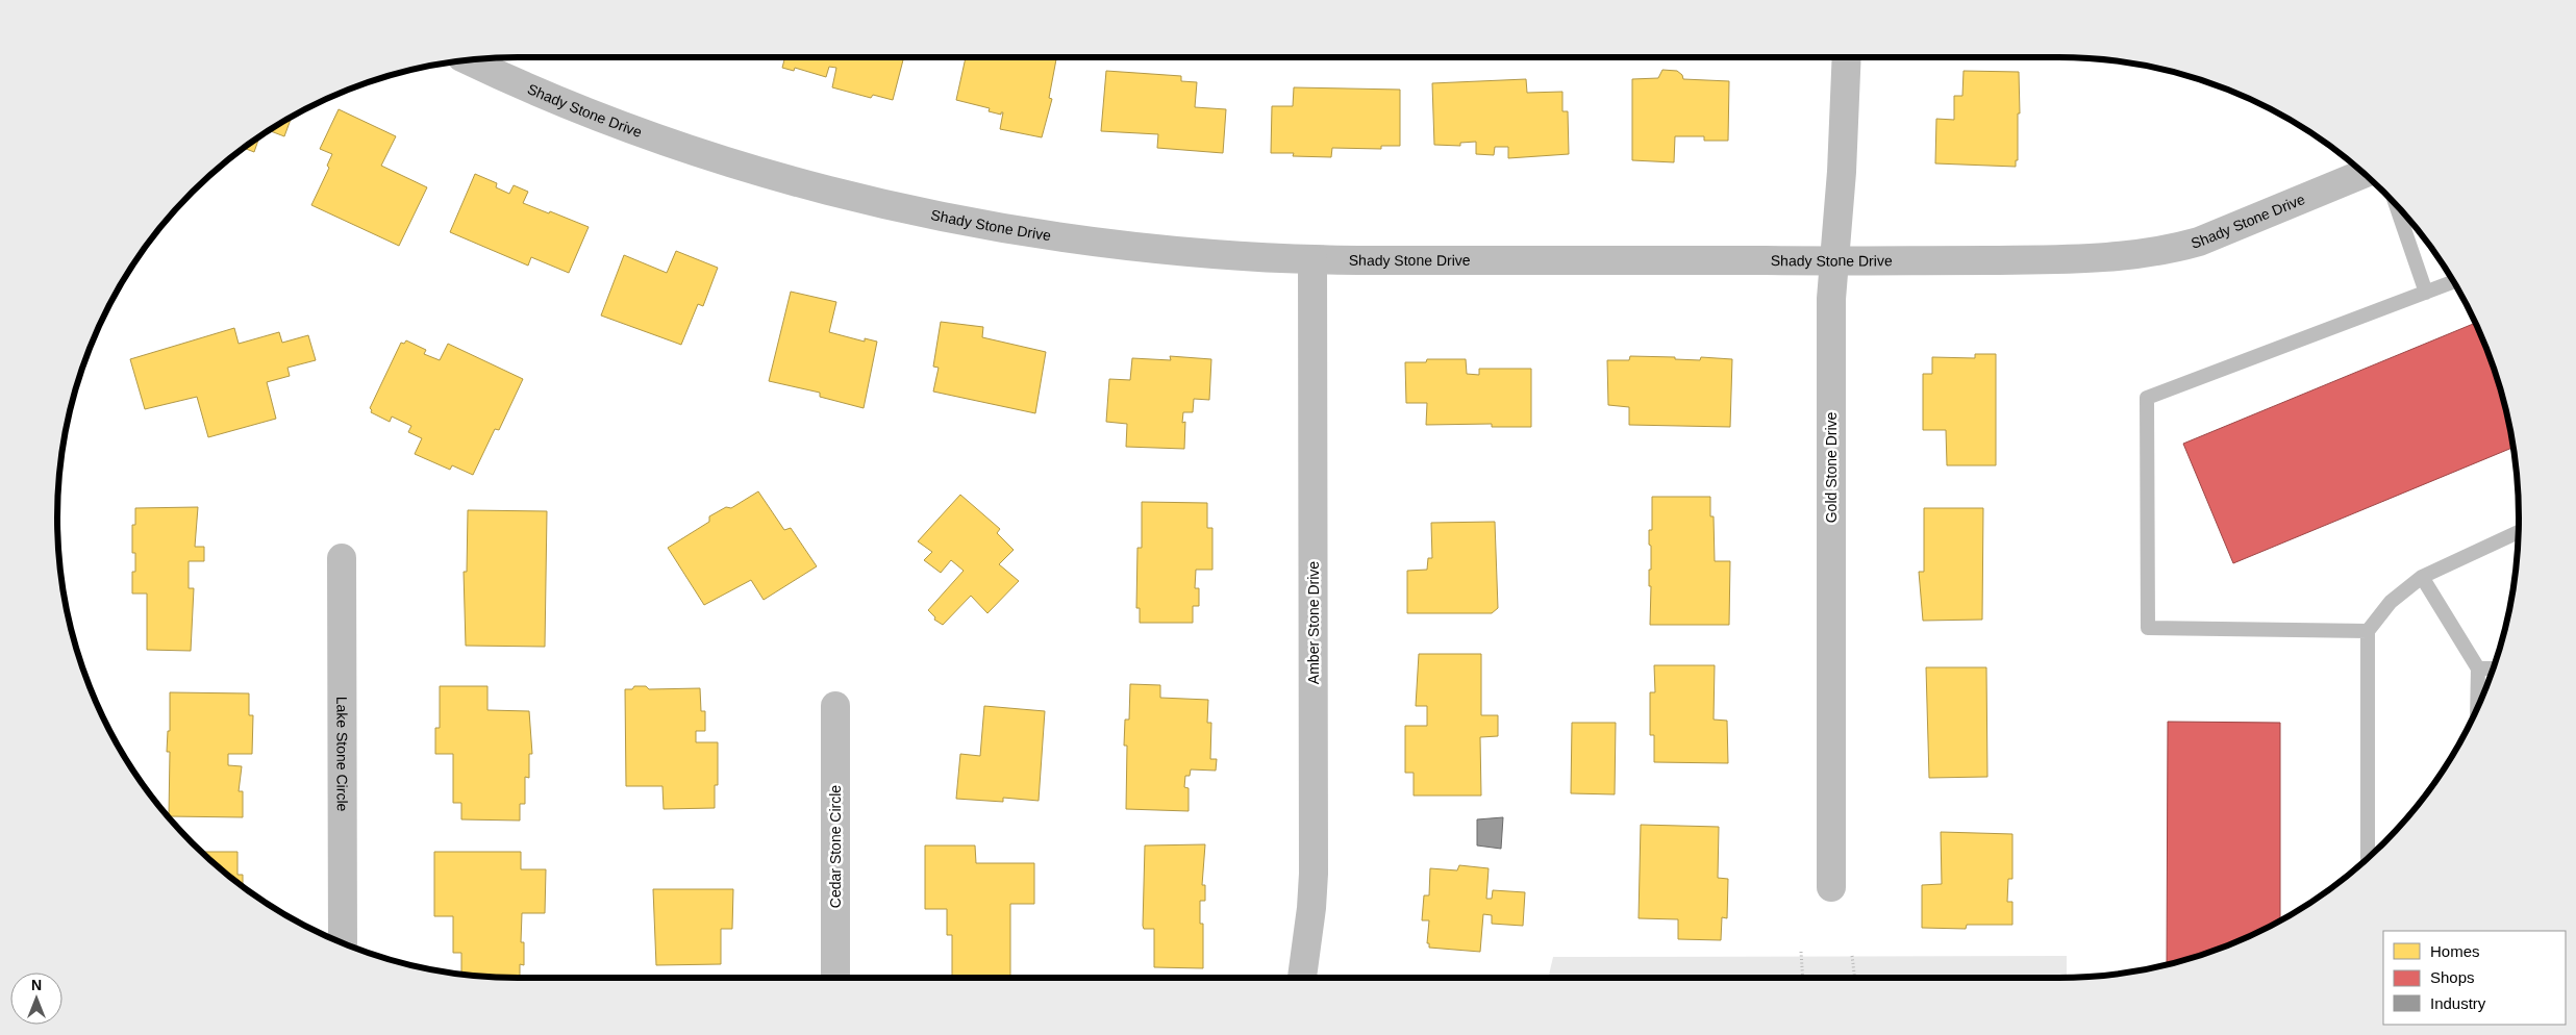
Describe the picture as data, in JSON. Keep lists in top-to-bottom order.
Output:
{
  "streets": {
    "street": [
      "Shady Stone Drive",
      "Gold Stone Drive",
      "Amber Stone Drive",
      "Lake Stone Circle",
      "Cedar Stone Circle"
    ]
  },
  "crossings": [
    ["Shady Stone Drive", "Gold Stone Drive"],
    ["Shady Stone Drive", "Amber Stone Drive"]
  ],
  "legend": ["Homes", "Shops", "Industry"],
  "north": "top"
}
